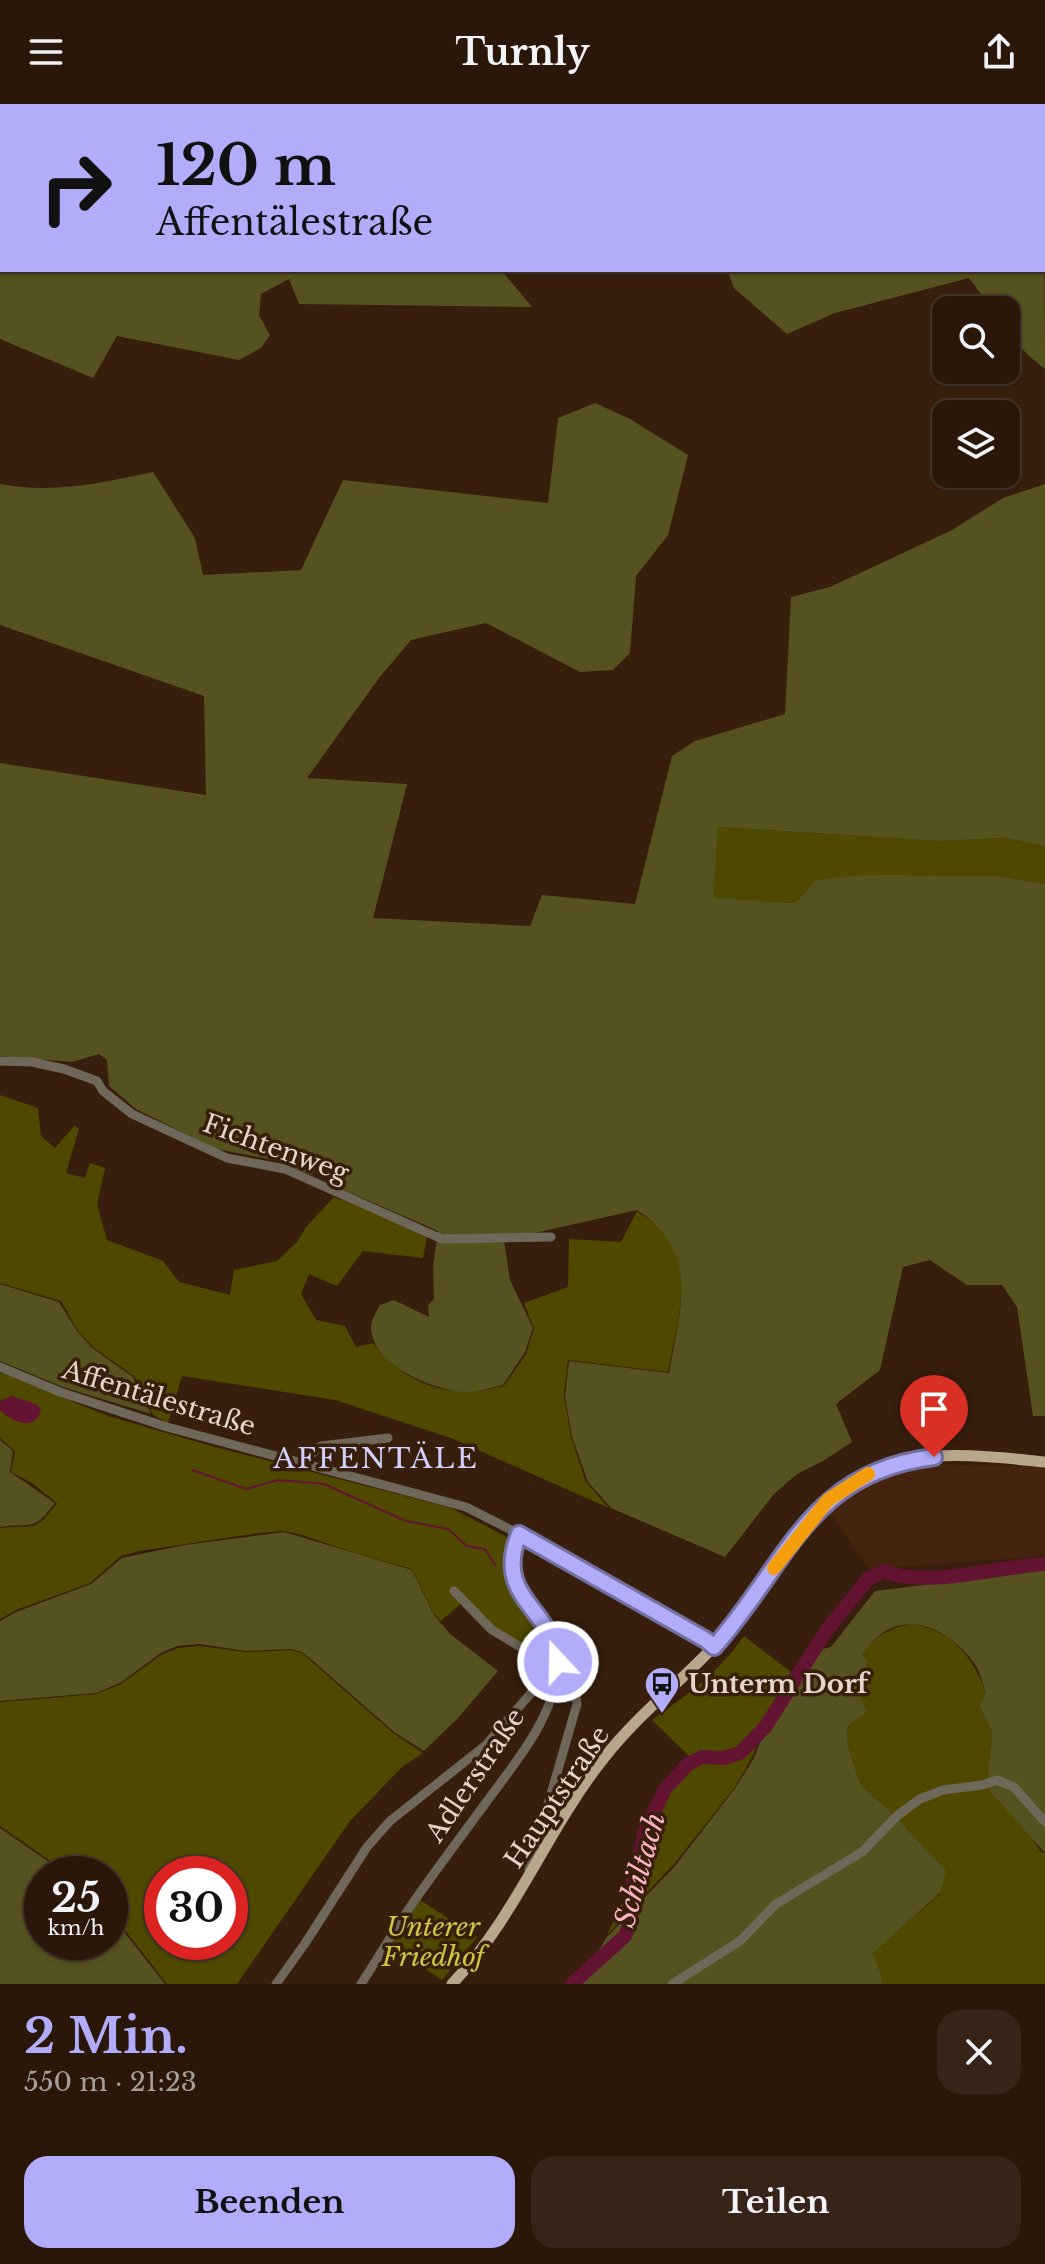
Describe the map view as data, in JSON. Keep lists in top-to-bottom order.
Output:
{
  "streets": {
    "main road": ["Hauptstraße"],
    "street": ["Fichtenweg", "Affentälestraße", "Adlerstraße"]
  },
  "crossings": [
    ["Affentälestraße", "Hauptstraße"]
  ],
  "districts": ["AFFENTÄLE"],
  "water": ["Schiltach"],
  "parks": ["Unterer Friedhof"],
  "places": {
    "bus stop": ["Unterm Dorf"]
  },
  "page": {
    "header": "Turnly",
    "turn": ["120 m", "Affentälestraße"],
    "speed": "25 km/h",
    "limit": "30",
    "heading": ["2 Min.", "550 m · 21:23"],
    "buttons": ["Beenden", "Teilen"]
  }
}
